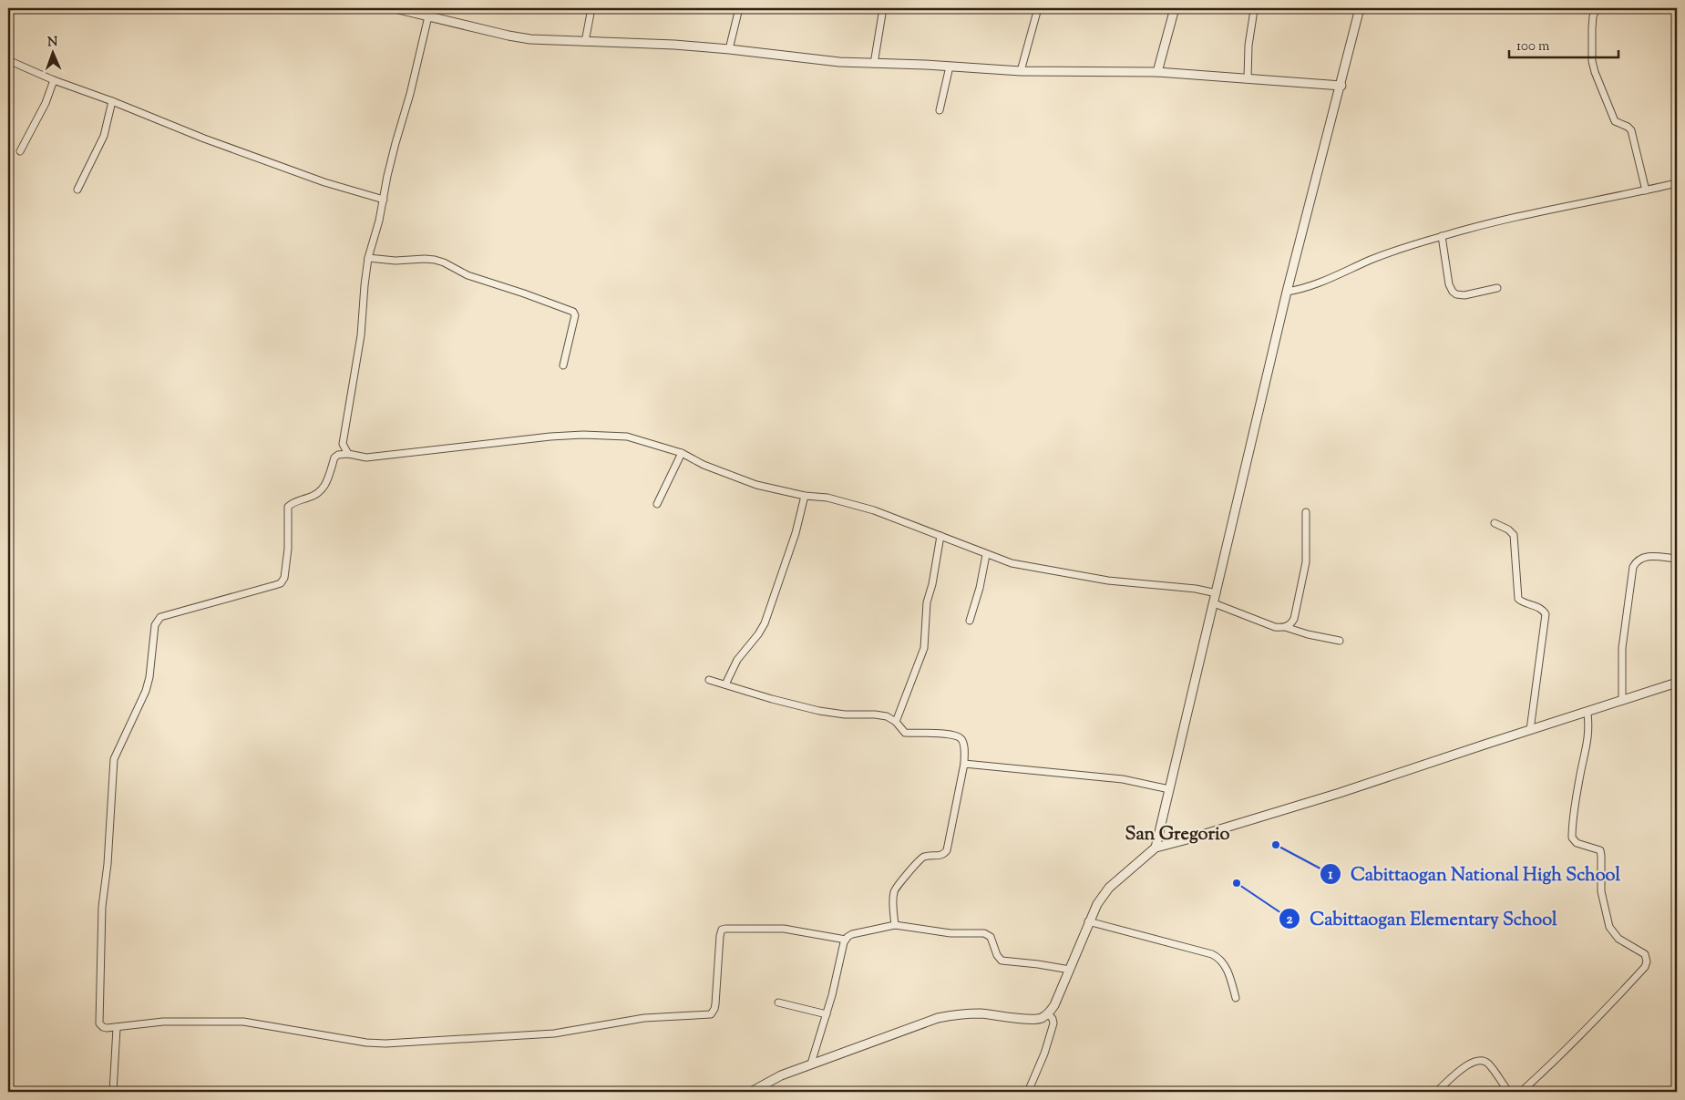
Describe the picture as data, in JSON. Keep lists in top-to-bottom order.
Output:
{
  "districts": ["San Gregorio"],
  "places": ["Cabittaogan National High School", "Cabittaogan Elementary School"],
  "scale_bar": "100 m",
  "north": "top"
}
